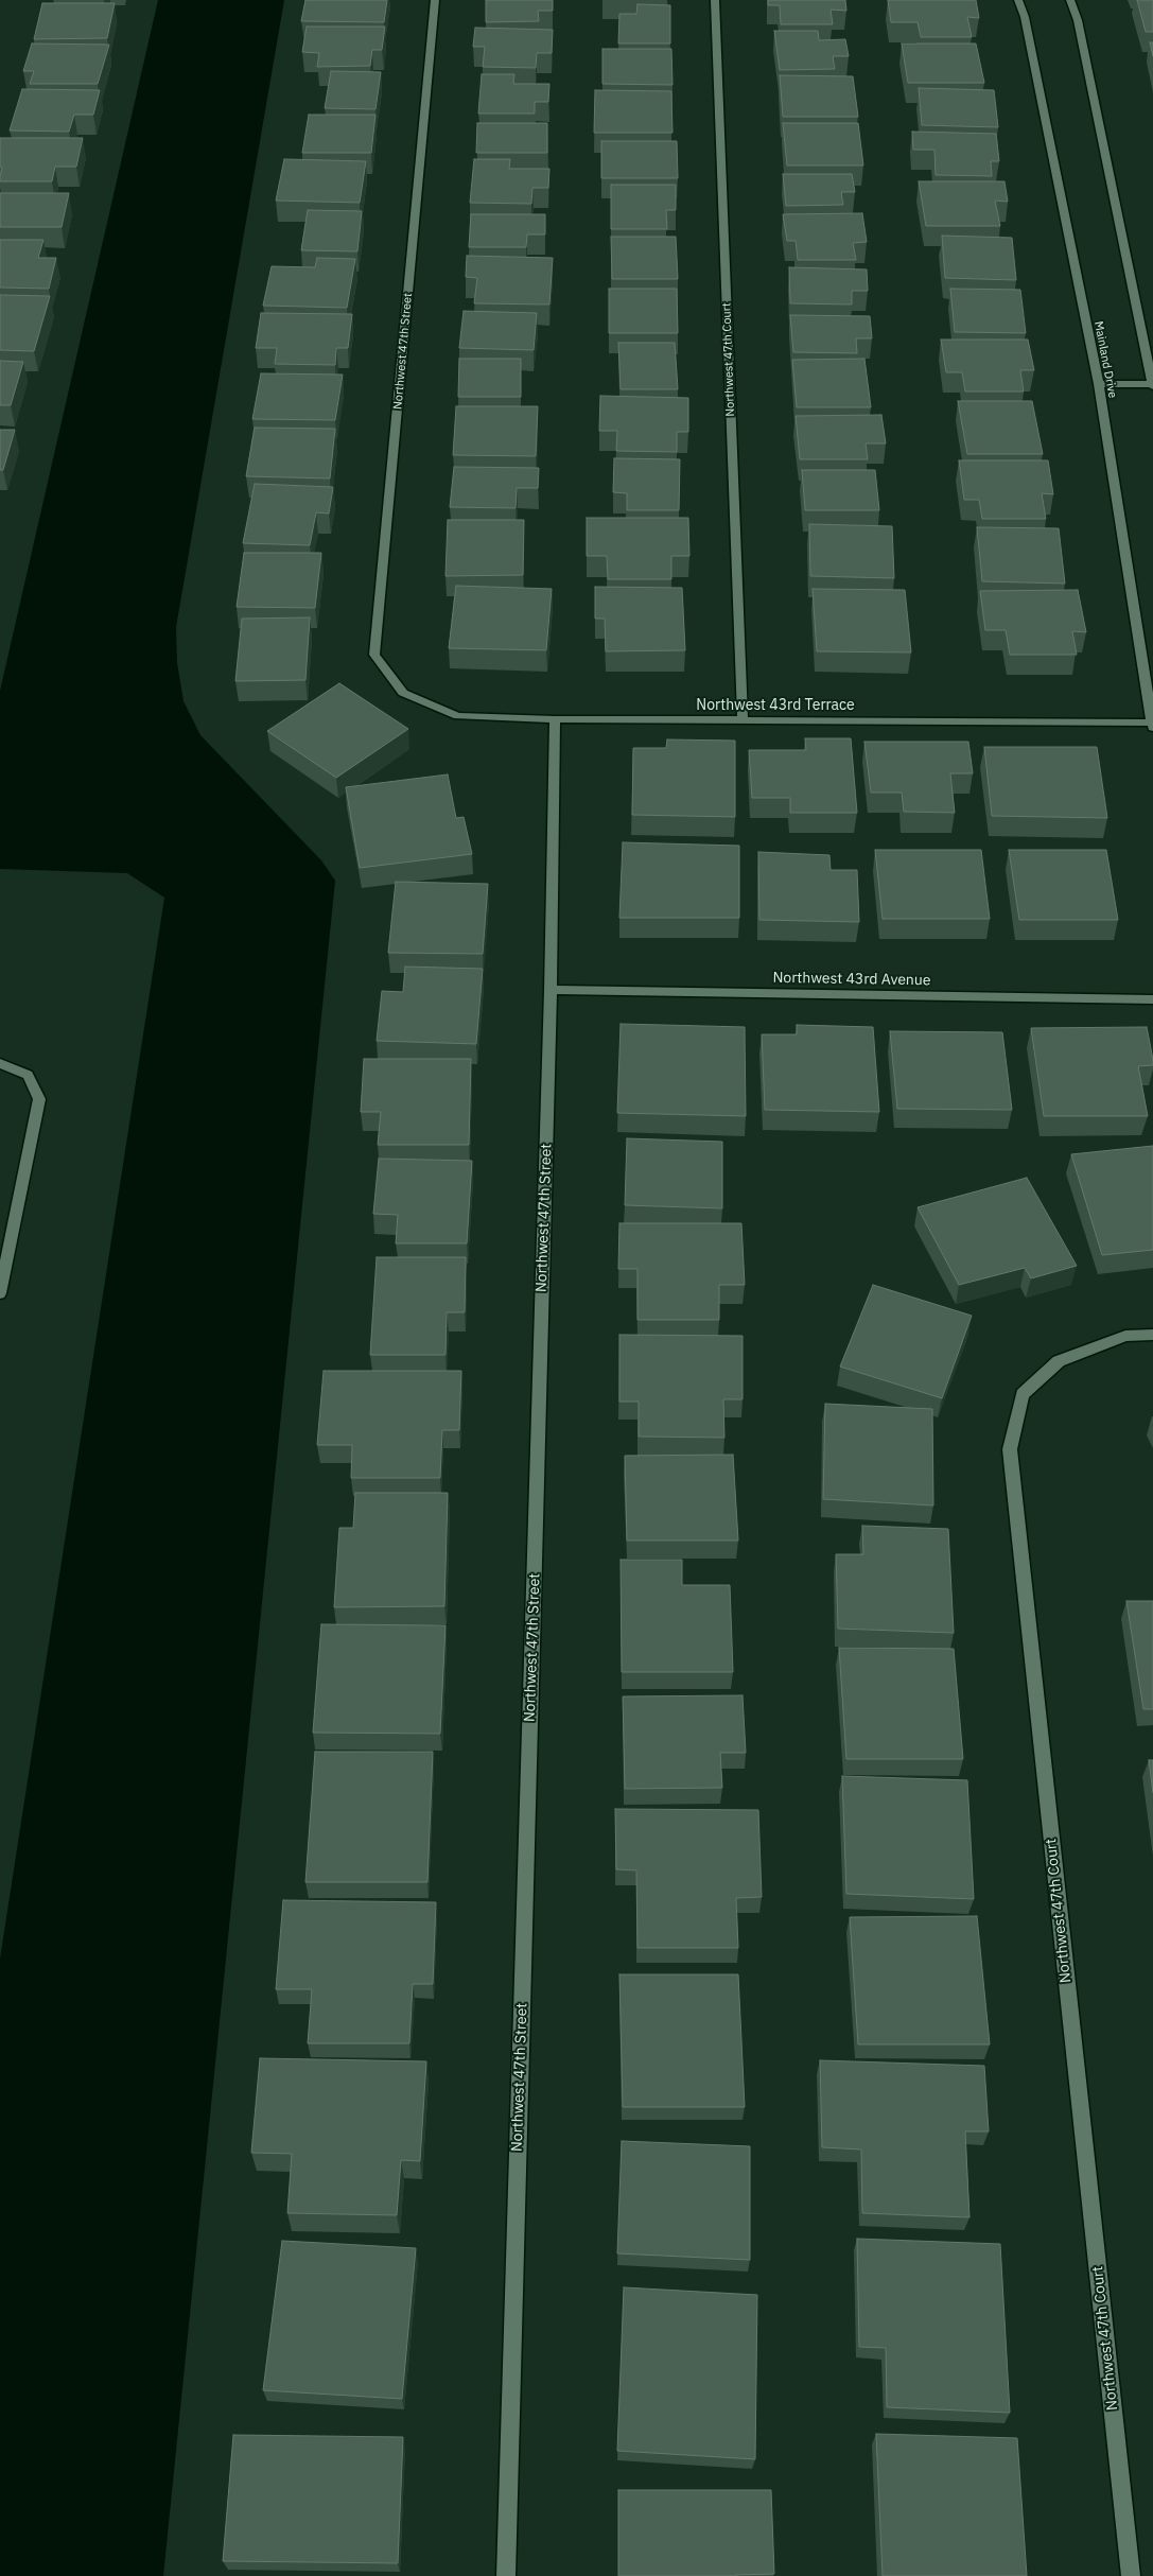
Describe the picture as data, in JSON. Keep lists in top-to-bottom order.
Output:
{
  "streets": {
    "street": [
      "Northwest 47th Street",
      "Northwest 47th Court",
      "Mainland Drive",
      "Northwest 43rd Terrace",
      "Northwest 43rd Avenue"
    ]
  },
  "crossings": [
    ["Northwest 47th Street", "Northwest 43rd Terrace"],
    ["Northwest 47th Street", "Northwest 43rd Avenue"],
    ["Northwest 47th Court", "Northwest 43rd Terrace"],
    ["Mainland Drive", "Northwest 43rd Terrace"]
  ]
}
